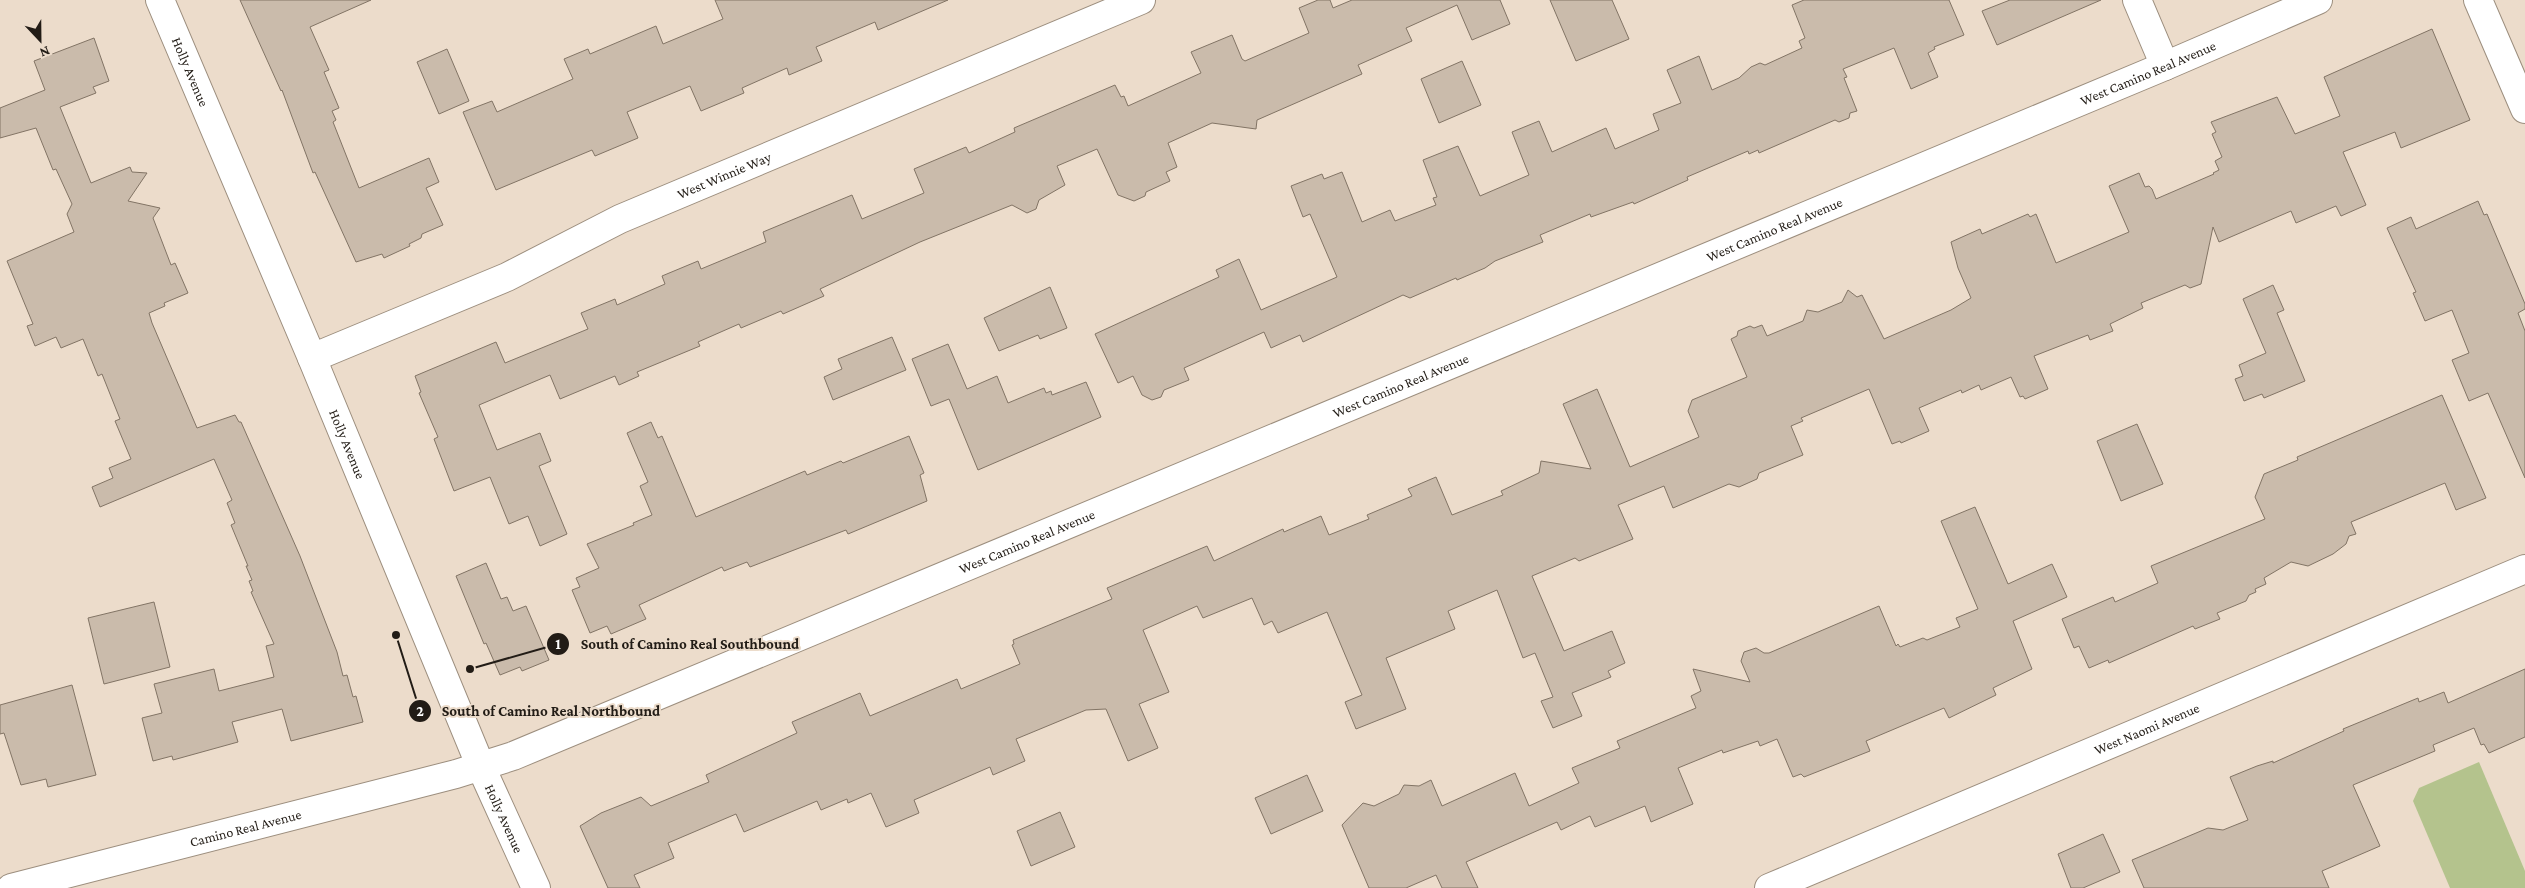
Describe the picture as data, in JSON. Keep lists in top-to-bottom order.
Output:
{
  "streets": {
    "street": [
      "Holly Avenue",
      "West Camino Real Avenue",
      "West Winnie Way",
      "West Naomi Avenue",
      "Camino Real Avenue"
    ]
  },
  "crossings": [
    ["Holly Avenue", "West Camino Real Avenue"],
    ["Holly Avenue", "West Winnie Way"],
    ["Holly Avenue", "Camino Real Avenue"],
    ["West Camino Real Avenue", "Camino Real Avenue"]
  ],
  "places": ["South of Camino Real Northbound", "South of Camino Real Southbound"],
  "north": "bottom"
}
